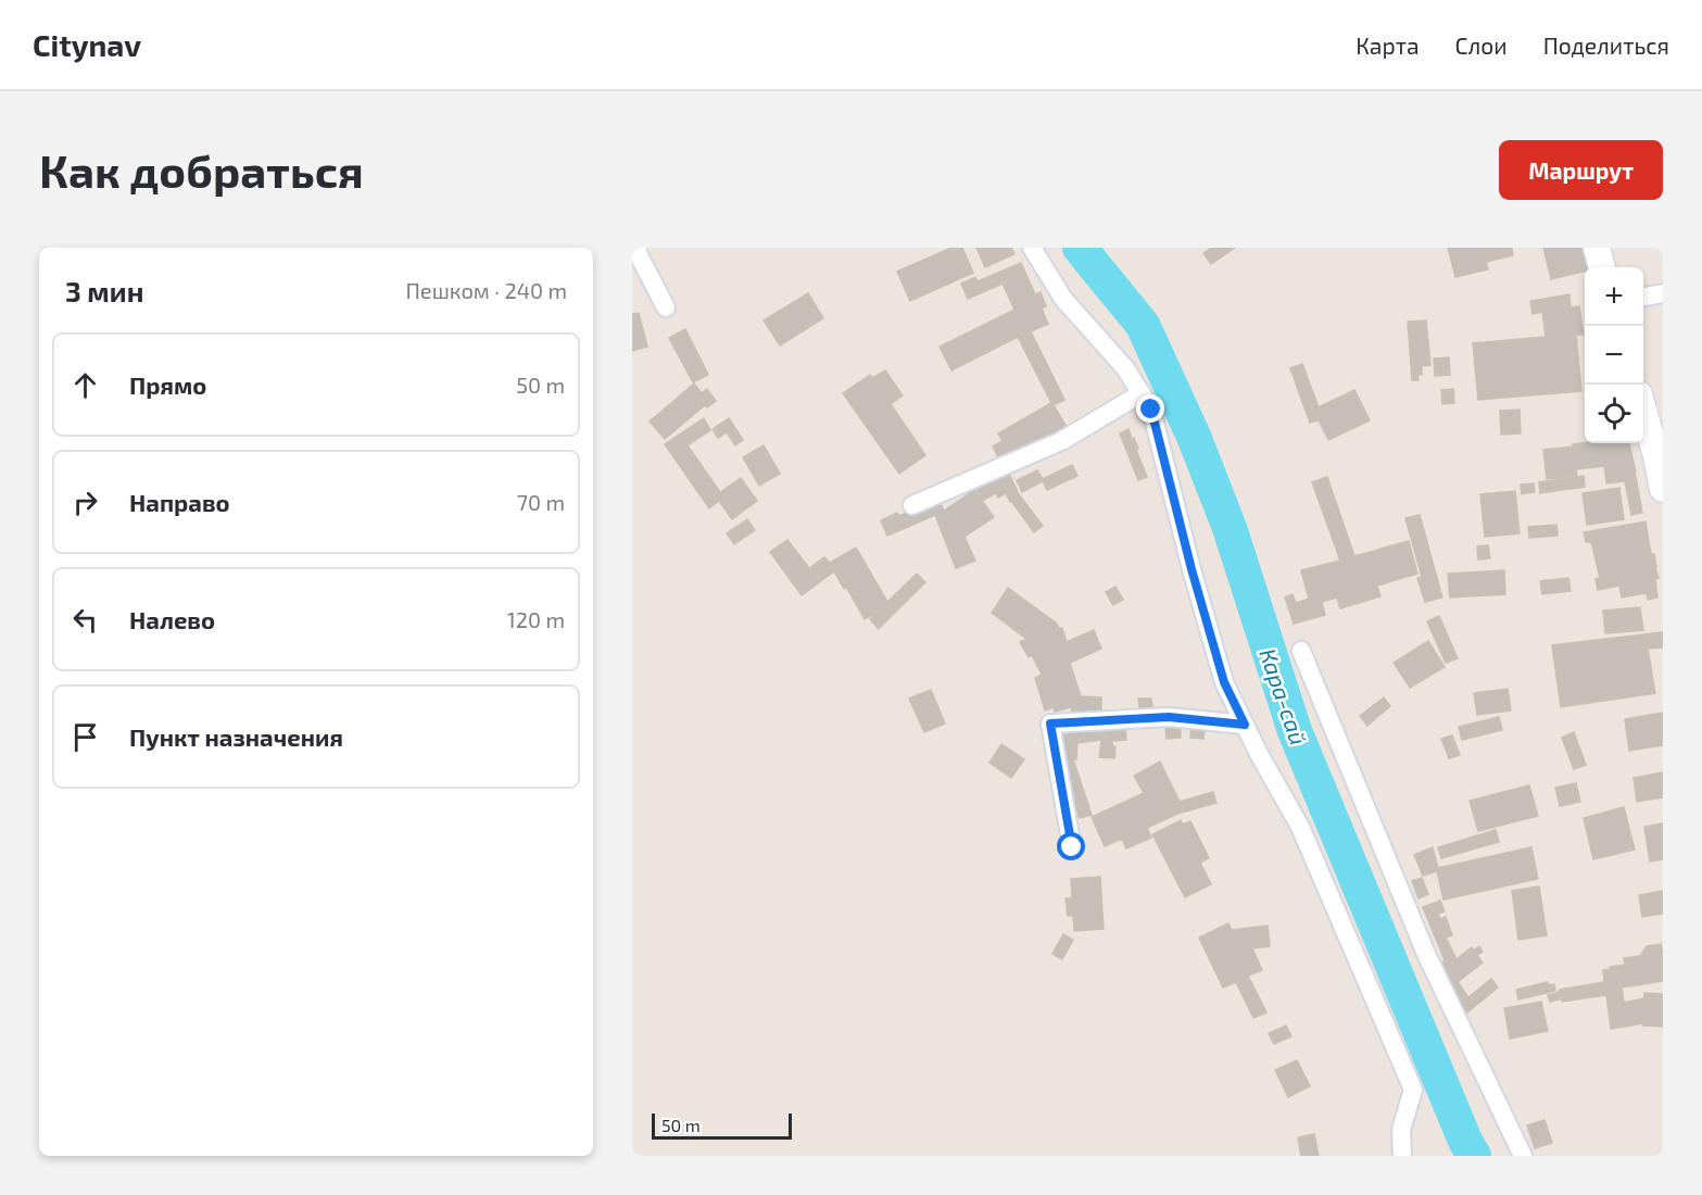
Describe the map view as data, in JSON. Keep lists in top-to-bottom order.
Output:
{
  "water": ["Кара-сай"],
  "scale_bar": "50 m",
  "page": {
    "header": "Citynav",
    "nav": ["Карта", "Слои", "Поделиться"],
    "buttons": "Маршрут",
    "title": "Как добраться",
    "heading": ["3 мин", "Пешком · 240 m"],
    "map_buttons": ["+", "−"],
    "list": [
      ["Прямо", "50 m"],
      ["Направо", "70 m"],
      ["Налево", "120 m"],
      "Пункт назначения"
    ],
    "scale": "50 m"
  }
}
